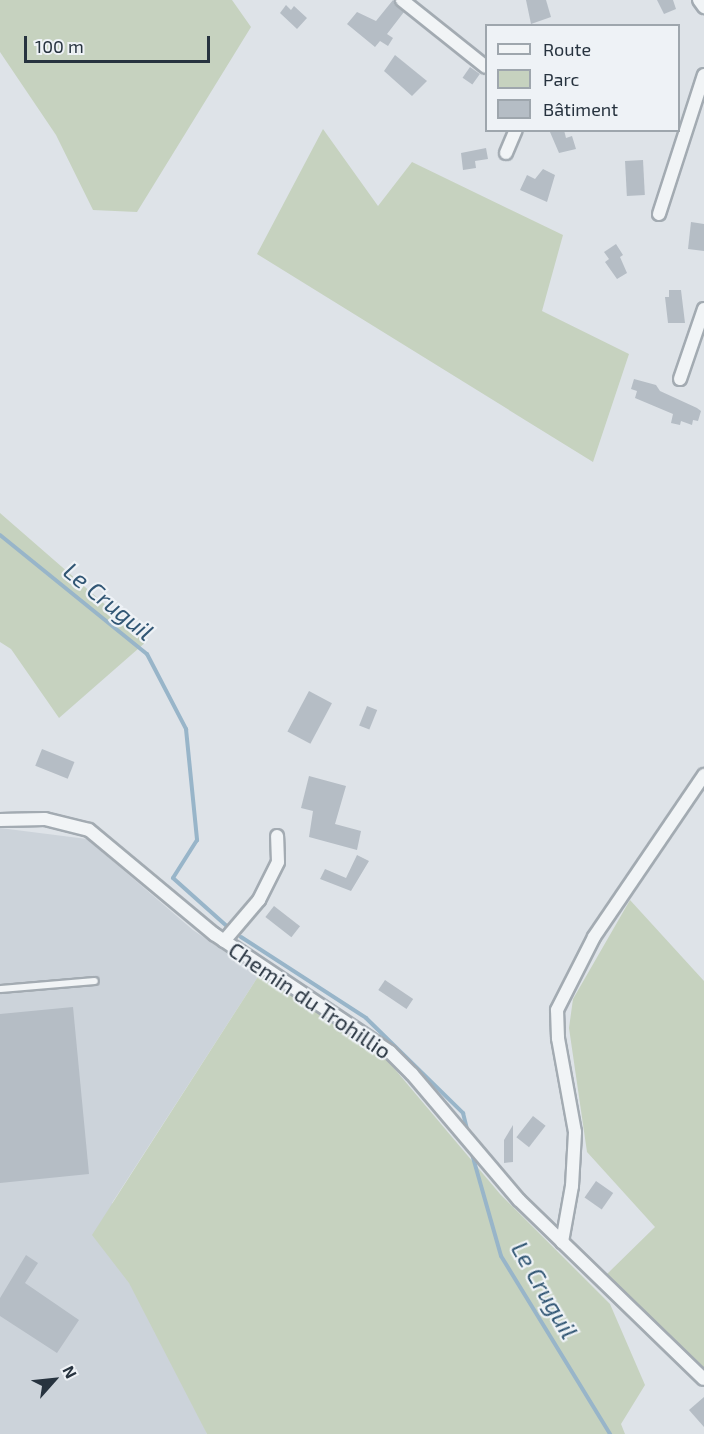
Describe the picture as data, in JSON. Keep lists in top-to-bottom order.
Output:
{
  "streets": {
    "street": ["Chemin du Trohillio"]
  },
  "water": ["Le Cruguil"],
  "legend": ["Route", "Parc", "Bâtiment"],
  "scale_bar": "100 m",
  "north": "top right"
}
